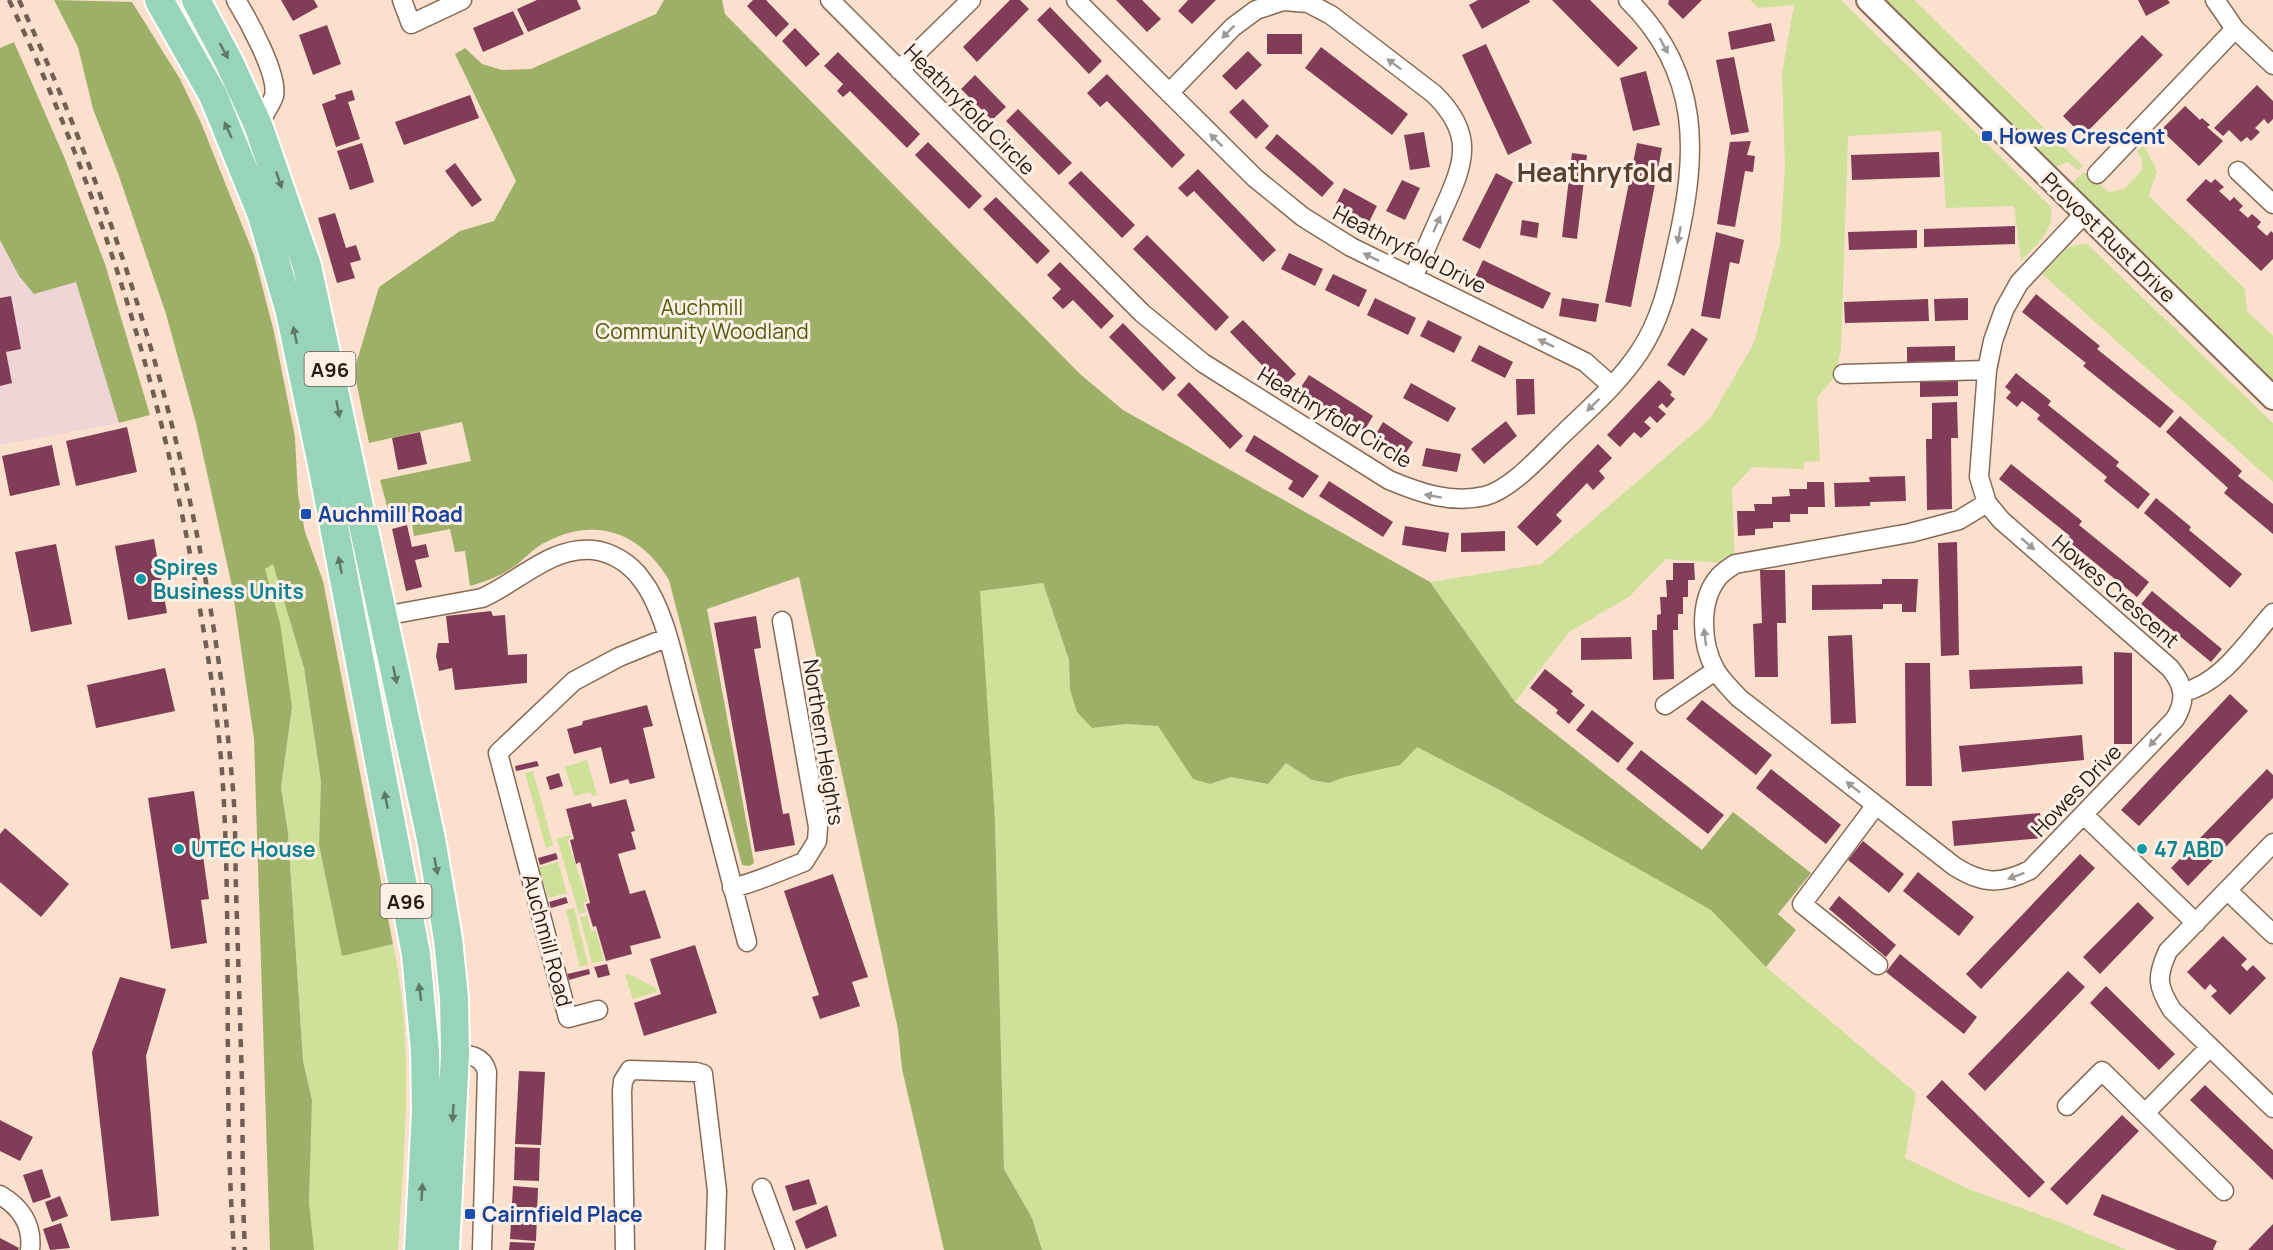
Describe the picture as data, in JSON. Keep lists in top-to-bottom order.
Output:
{
  "streets": {
    "main road": ["A96"],
    "street": [
      "Heathryfold Circle",
      "Provost Rust Drive",
      "Heathryfold Drive",
      "Howes Crescent",
      "Northern Heights",
      "Howes Drive",
      "Auchmill Road"
    ]
  },
  "crossings": [
    ["Heathryfold Circle", "Heathryfold Drive"],
    ["Provost Rust Drive", "Howes Crescent"],
    ["Howes Crescent", "Howes Drive"]
  ],
  "one_way": ["Heathryfold Drive", "Howes Crescent"],
  "districts": ["Heathryfold"],
  "parks": ["Auchmill Community Woodland"],
  "places": {
    "transit": ["Howes Crescent", "Auchmill Road", "Cairnfield Place"],
    "other": ["Spires Business Units", "UTEC House", "47 ABD"]
  }
}
